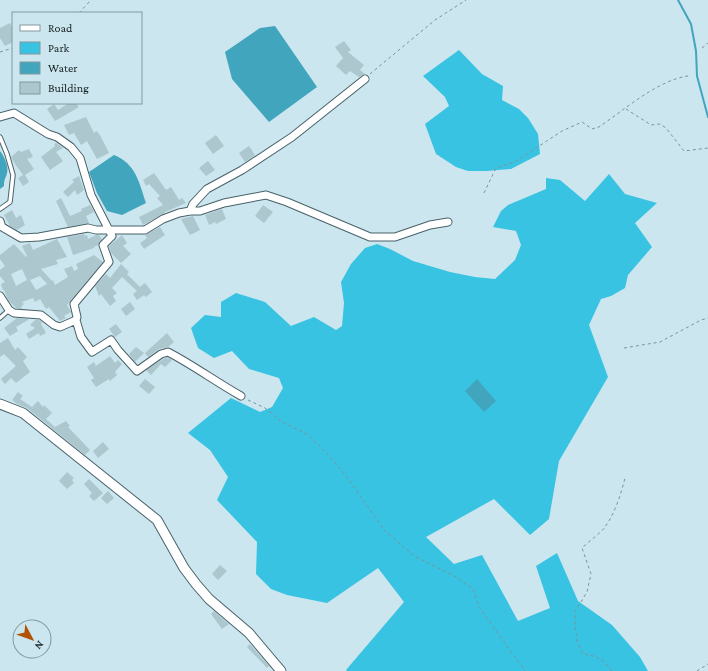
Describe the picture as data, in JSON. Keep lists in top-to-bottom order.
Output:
{
  "legend": [
    "Road",
    "Park",
    "Water",
    "Building"
  ],
  "north": "bottom right"
}
